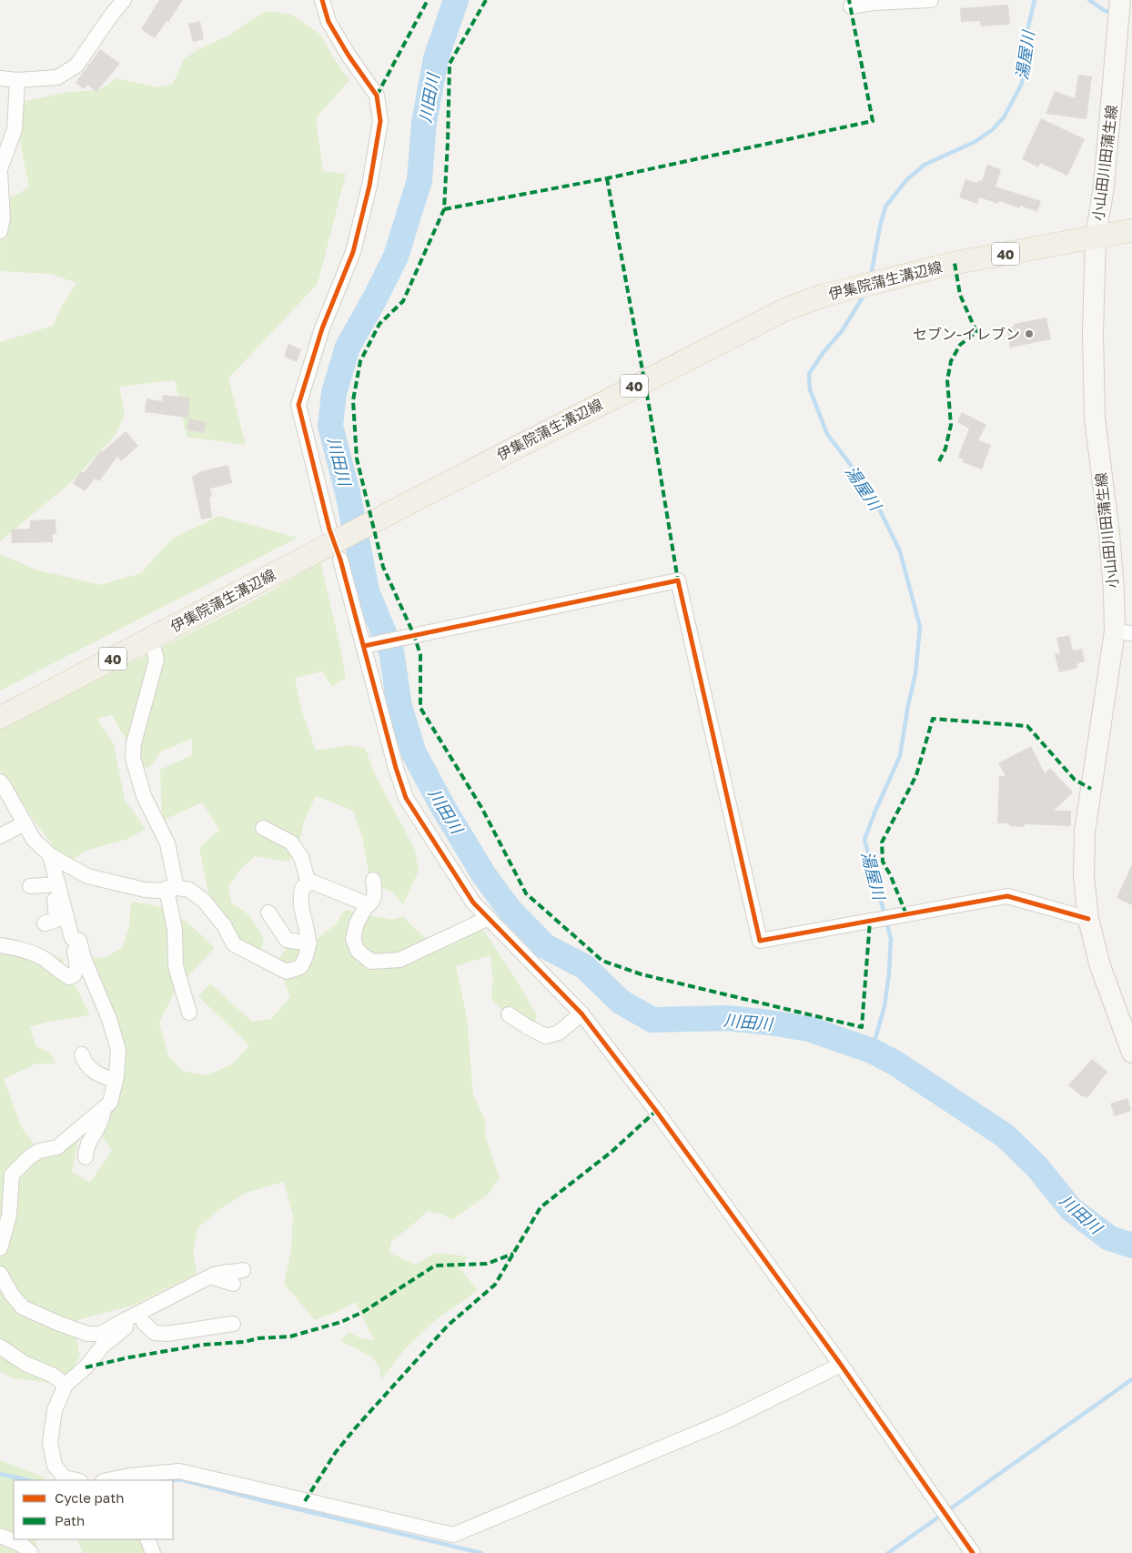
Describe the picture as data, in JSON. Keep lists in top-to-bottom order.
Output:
{
  "streets": {
    "main road": ["小山田川田蒲生線", "40", "伊集院蒲生溝辺線"]
  },
  "crossings": [
    ["小山田川田蒲生線", "伊集院蒲生溝辺線"]
  ],
  "water": ["湯屋川", "川田川"],
  "places": ["セブン-イレブン"],
  "legend": ["Cycle path", "Path"]
}
